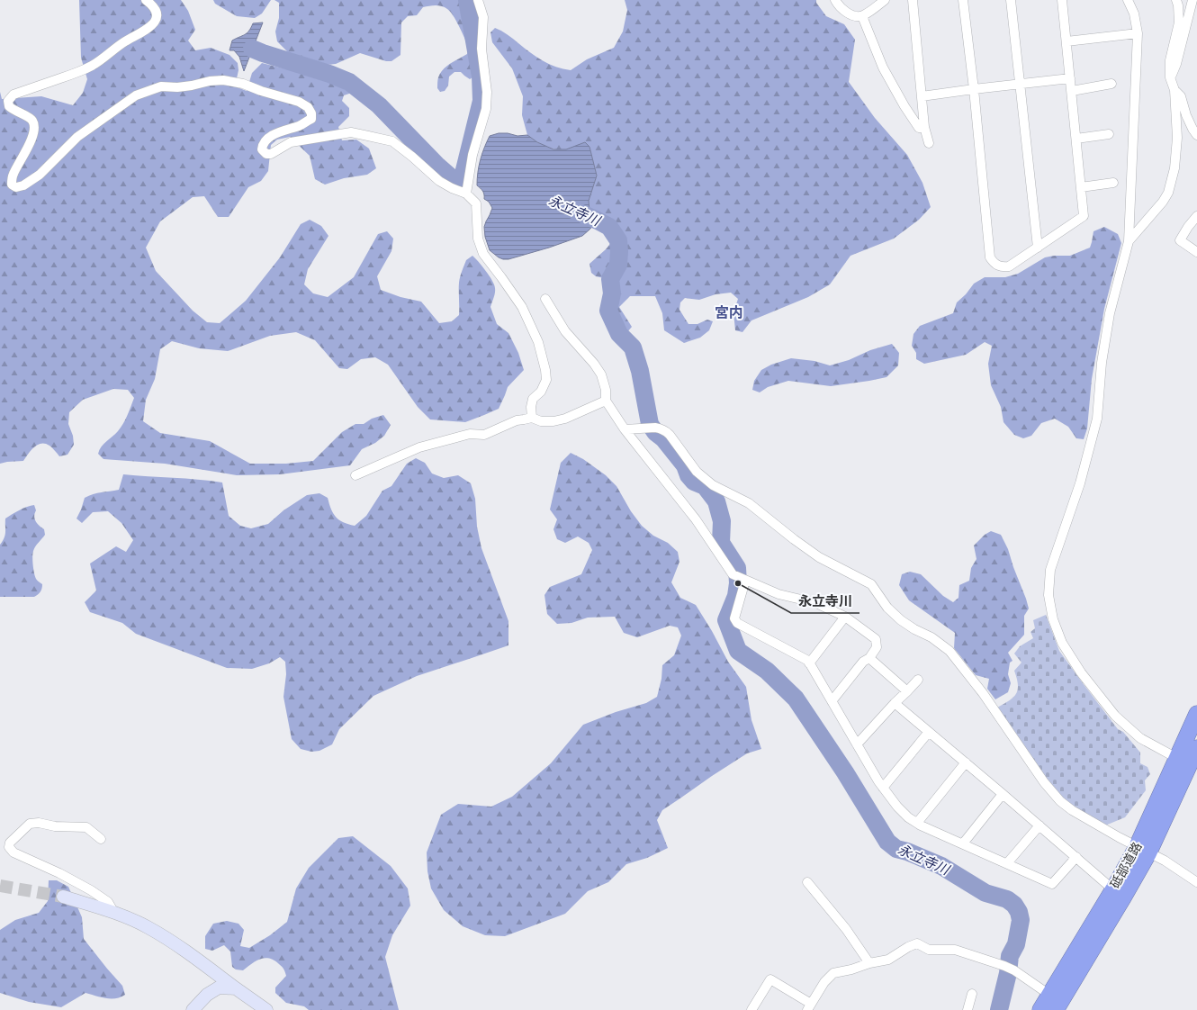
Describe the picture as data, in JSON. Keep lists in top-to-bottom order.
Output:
{
  "streets": {
    "highway": ["砥部道路"]
  },
  "districts": ["宮内"],
  "water": ["永立寺川"],
  "places": ["永立寺川"]
}
